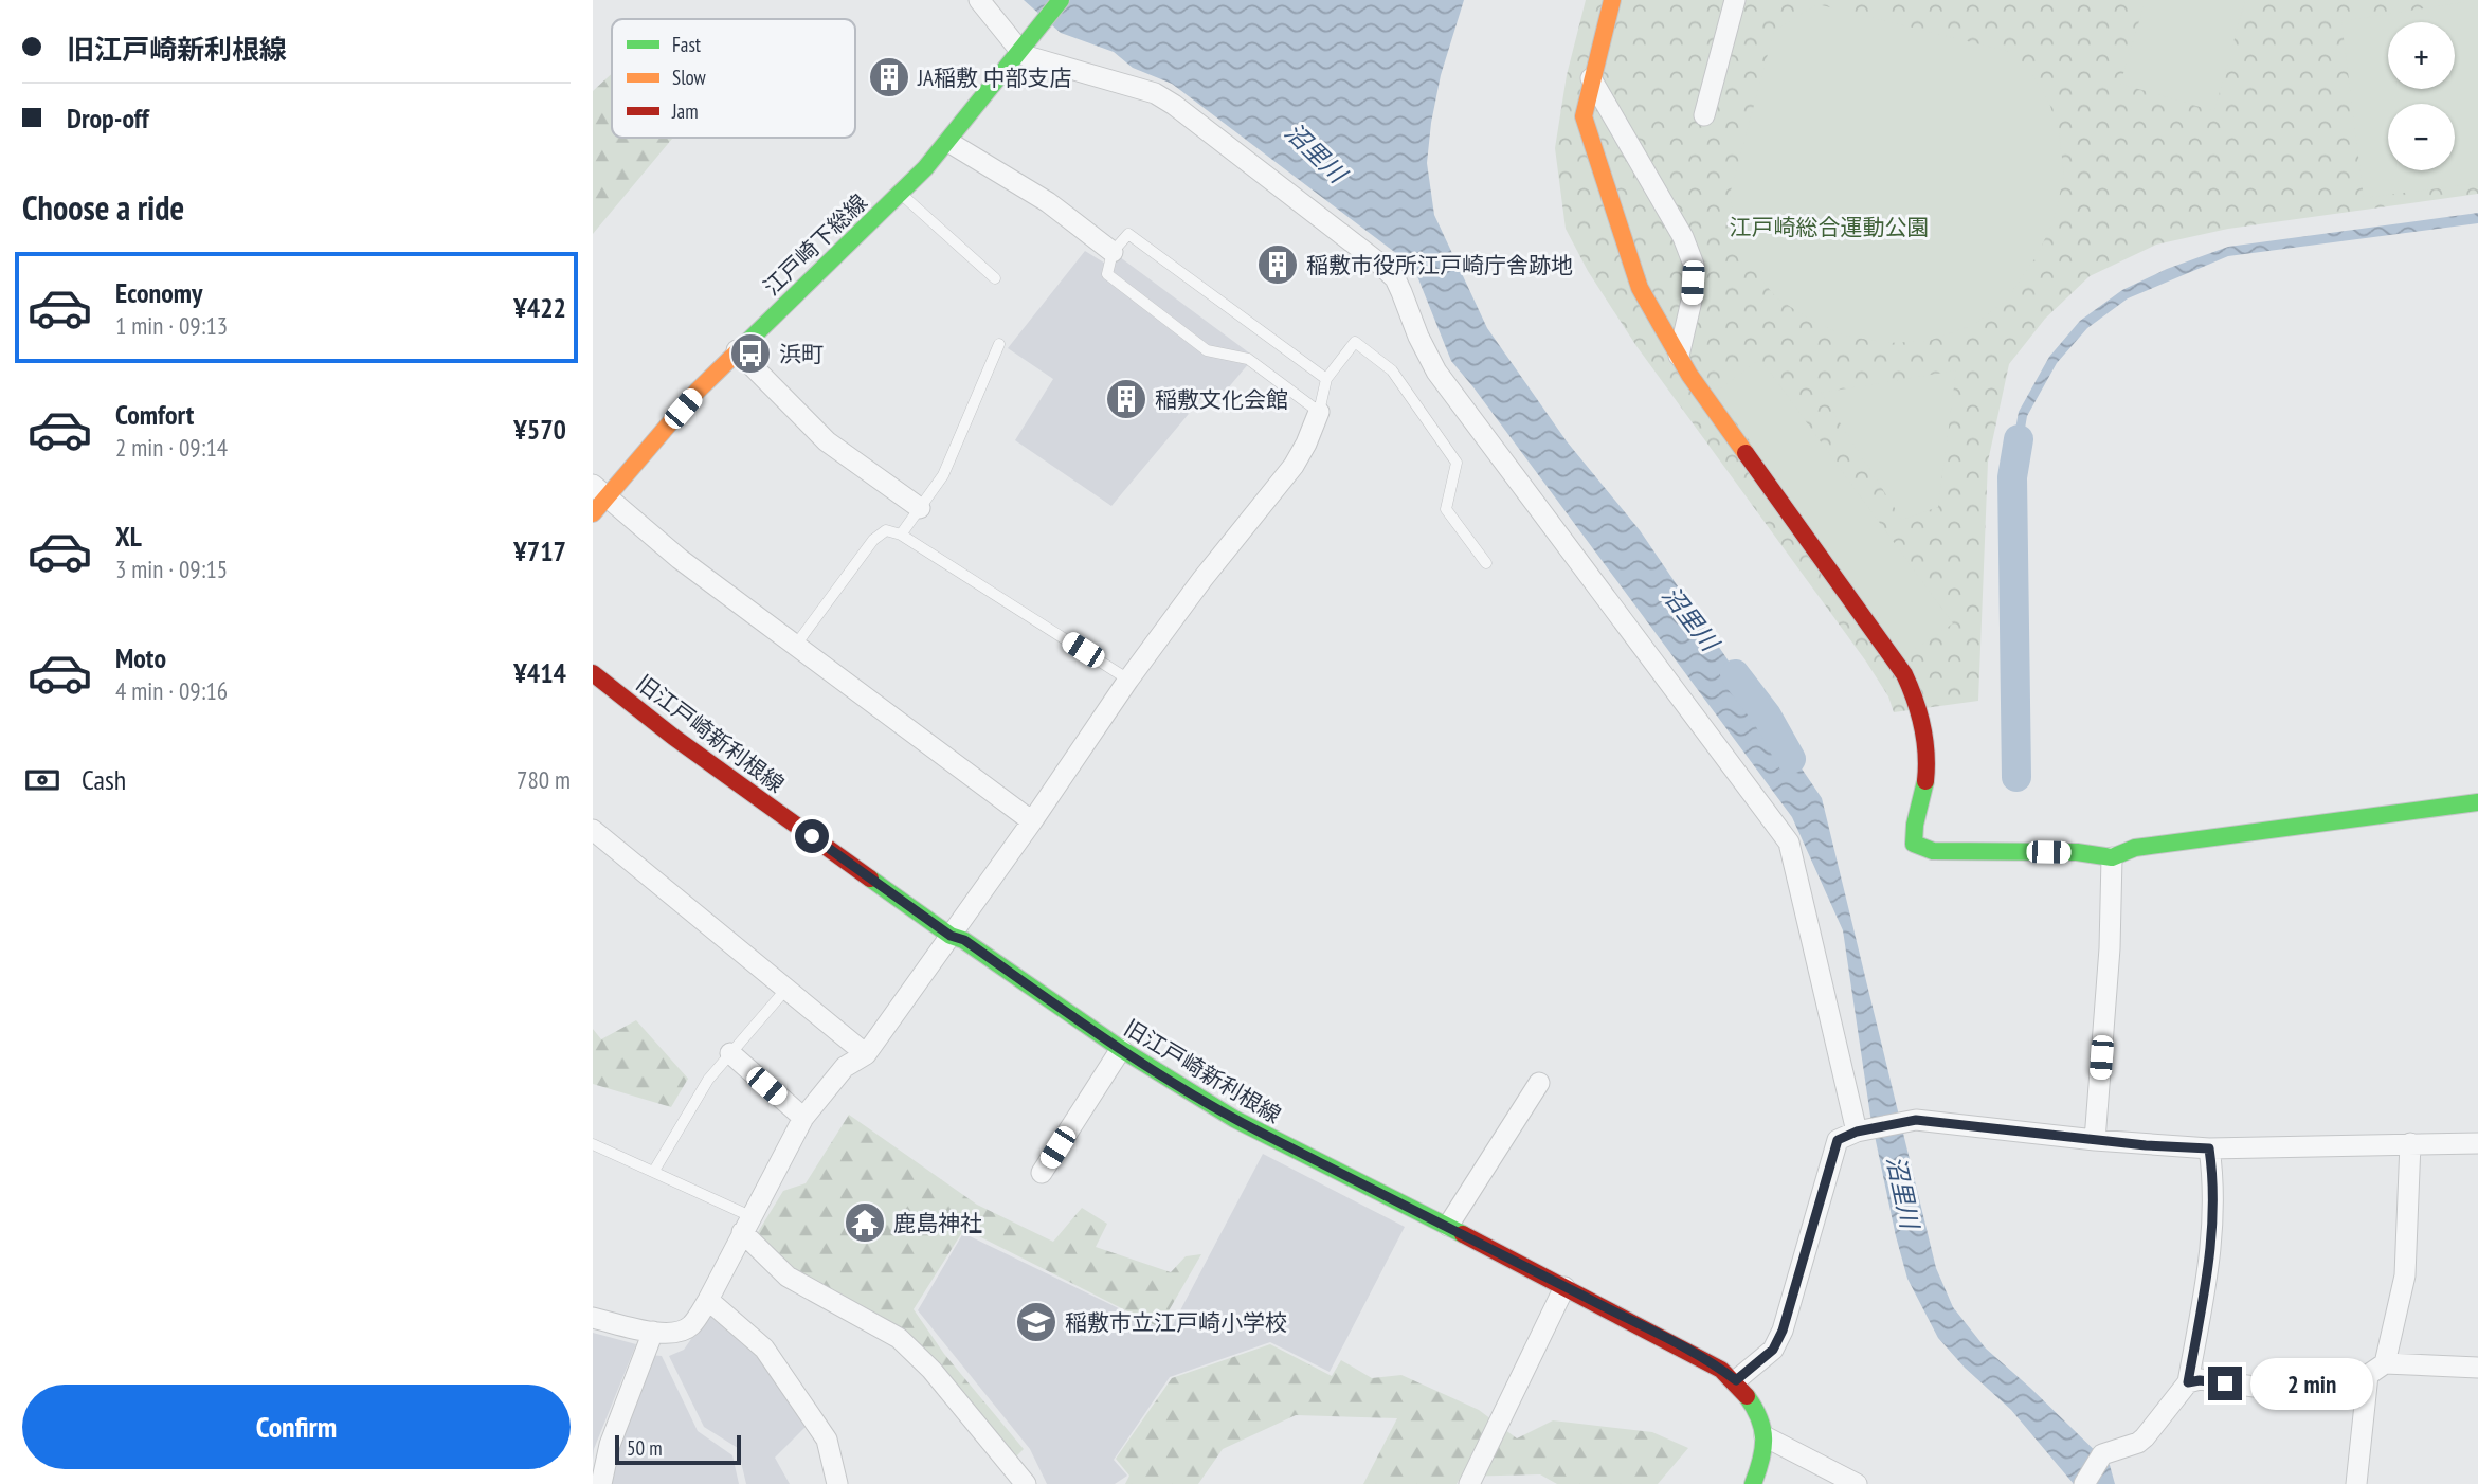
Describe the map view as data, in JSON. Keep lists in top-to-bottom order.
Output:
{
  "streets": {
    "street": ["江戸崎下総線", "旧江戸崎新利根線"]
  },
  "water": ["沼里川"],
  "parks": ["江戸崎総合運動公園"],
  "places": {
    "building": ["JA稲敷 中部支店", "稲敷市役所江戸崎庁舎跡地", "稲敷文化会館"],
    "bus stop": ["浜町"],
    "temple": ["鹿島神社"],
    "school or university": ["稲敷市立江戸崎小学校"]
  },
  "legend": ["Fast", "Slow", "Jam"],
  "scale_bar": "50 m",
  "page": {
    "banner": ["旧江戸崎新利根線", "Drop-off"],
    "map_buttons": ["+", "−"],
    "heading": "Choose a ride",
    "list": [
      {
        "name": "Economy",
        "note": "1 min · 09:13",
        "value": "¥422"
      },
      {
        "name": "Comfort",
        "note": "2 min · 09:14",
        "value": "¥570"
      },
      {
        "name": "XL",
        "note": "3 min · 09:15",
        "value": "¥717"
      },
      {
        "name": "Moto",
        "note": "4 min · 09:16",
        "value": "¥414"
      }
    ],
    "pay": ["Cash", "780 m"],
    "bubble": "2 min",
    "buttons": "Confirm",
    "scale": "50 m"
  }
}
